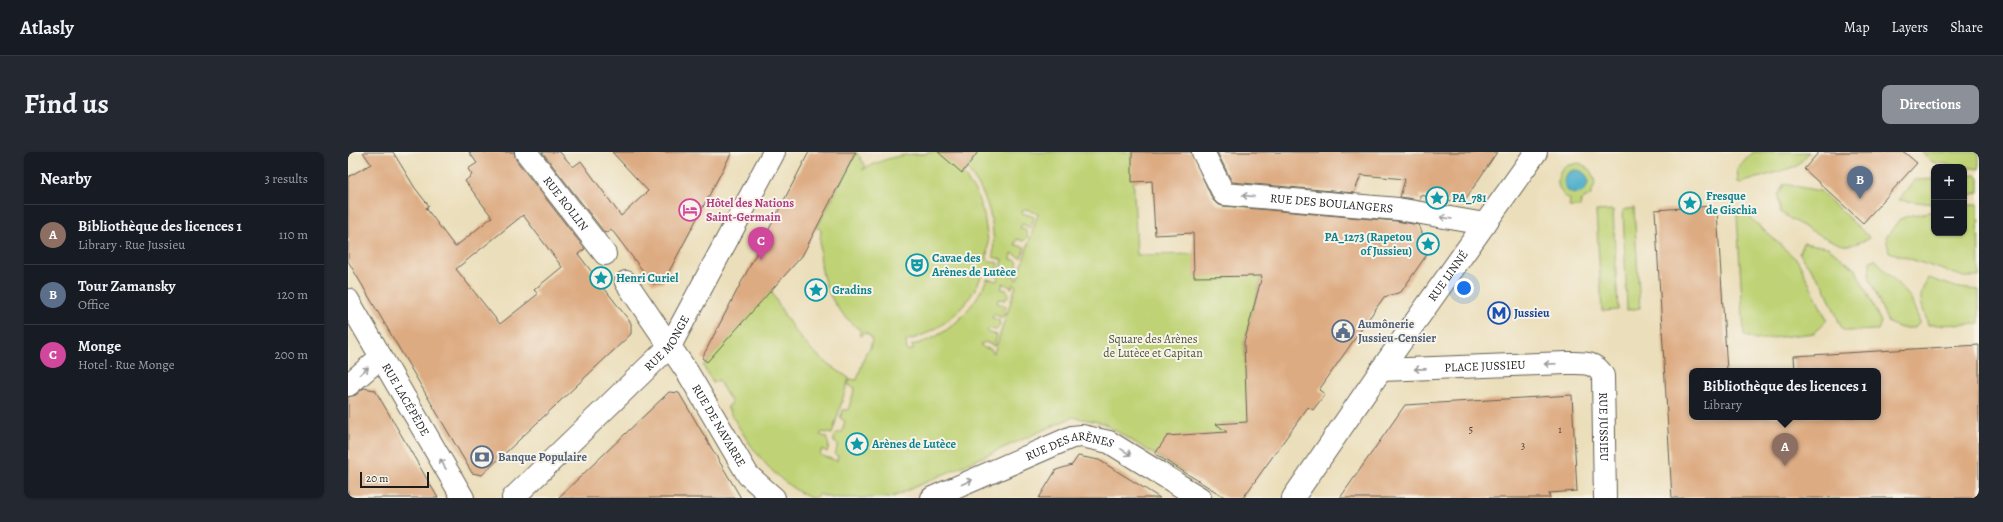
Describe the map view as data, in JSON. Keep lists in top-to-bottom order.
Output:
{
  "streets": {
    "street": [
      "RUE ROLLIN",
      "RUE DES BOULANGERS",
      "RUE LINNÉ",
      "RUE MONGE",
      "PLACE JUSSIEU",
      "RUE LACÉPÈDE",
      "RUE DE NAVARRE",
      "RUE JUSSIEU",
      "RUE DES ARÈNES"
    ]
  },
  "crossings": [
    ["RUE DES BOULANGERS", "RUE LINNÉ"],
    ["RUE LINNÉ", "PLACE JUSSIEU"],
    ["RUE MONGE", "RUE DE NAVARRE"],
    ["PLACE JUSSIEU", "RUE JUSSIEU"]
  ],
  "one_way": [
    "RUE DES BOULANGERS",
    "PLACE JUSSIEU",
    "RUE LACÉPÈDE",
    "RUE DES ARÈNES"
  ],
  "parks": ["Square des Arènes de Lutèce et Capitan"],
  "places": {
    "place": [
      "PA_781",
      "Fresque de Gischia",
      "PA_1273 (Rapetou of Jussieu)",
      "Henri Curiel",
      "Gradins",
      "Arènes de Lutèce"
    ],
    "hotel": ["Hôtel des Nations Saint-Germain"],
    "theatre": ["Cavae des Arènes de Lutèce"],
    "metro station": ["Jussieu"],
    "public building": ["Aumônerie Jussieu-Censier"],
    "bank": ["Banque Populaire"]
  },
  "house_numbers": ["5", "1", "3"],
  "scale_bar": "20 m",
  "page": {
    "header": "Atlasly",
    "nav": ["Map", "Layers", "Share"],
    "title": "Find us",
    "buttons": "Directions",
    "heading": ["Nearby", "3 results"],
    "map_buttons": ["+", "−"],
    "pins": ["B", "C", "A"],
    "list": [
      {
        "mark": "A",
        "name": "Bibliothèque des licences 1",
        "note": "Library · Rue Jussieu",
        "value": "110 m"
      },
      {
        "mark": "B",
        "name": "Tour Zamansky",
        "note": "Office",
        "value": "120 m"
      },
      {
        "mark": "C",
        "name": "Monge",
        "note": "Hotel · Rue Monge",
        "value": "200 m"
      }
    ],
    "popup": ["Bibliothèque des licences 1", "Library"],
    "scale": "20 m"
  }
}
